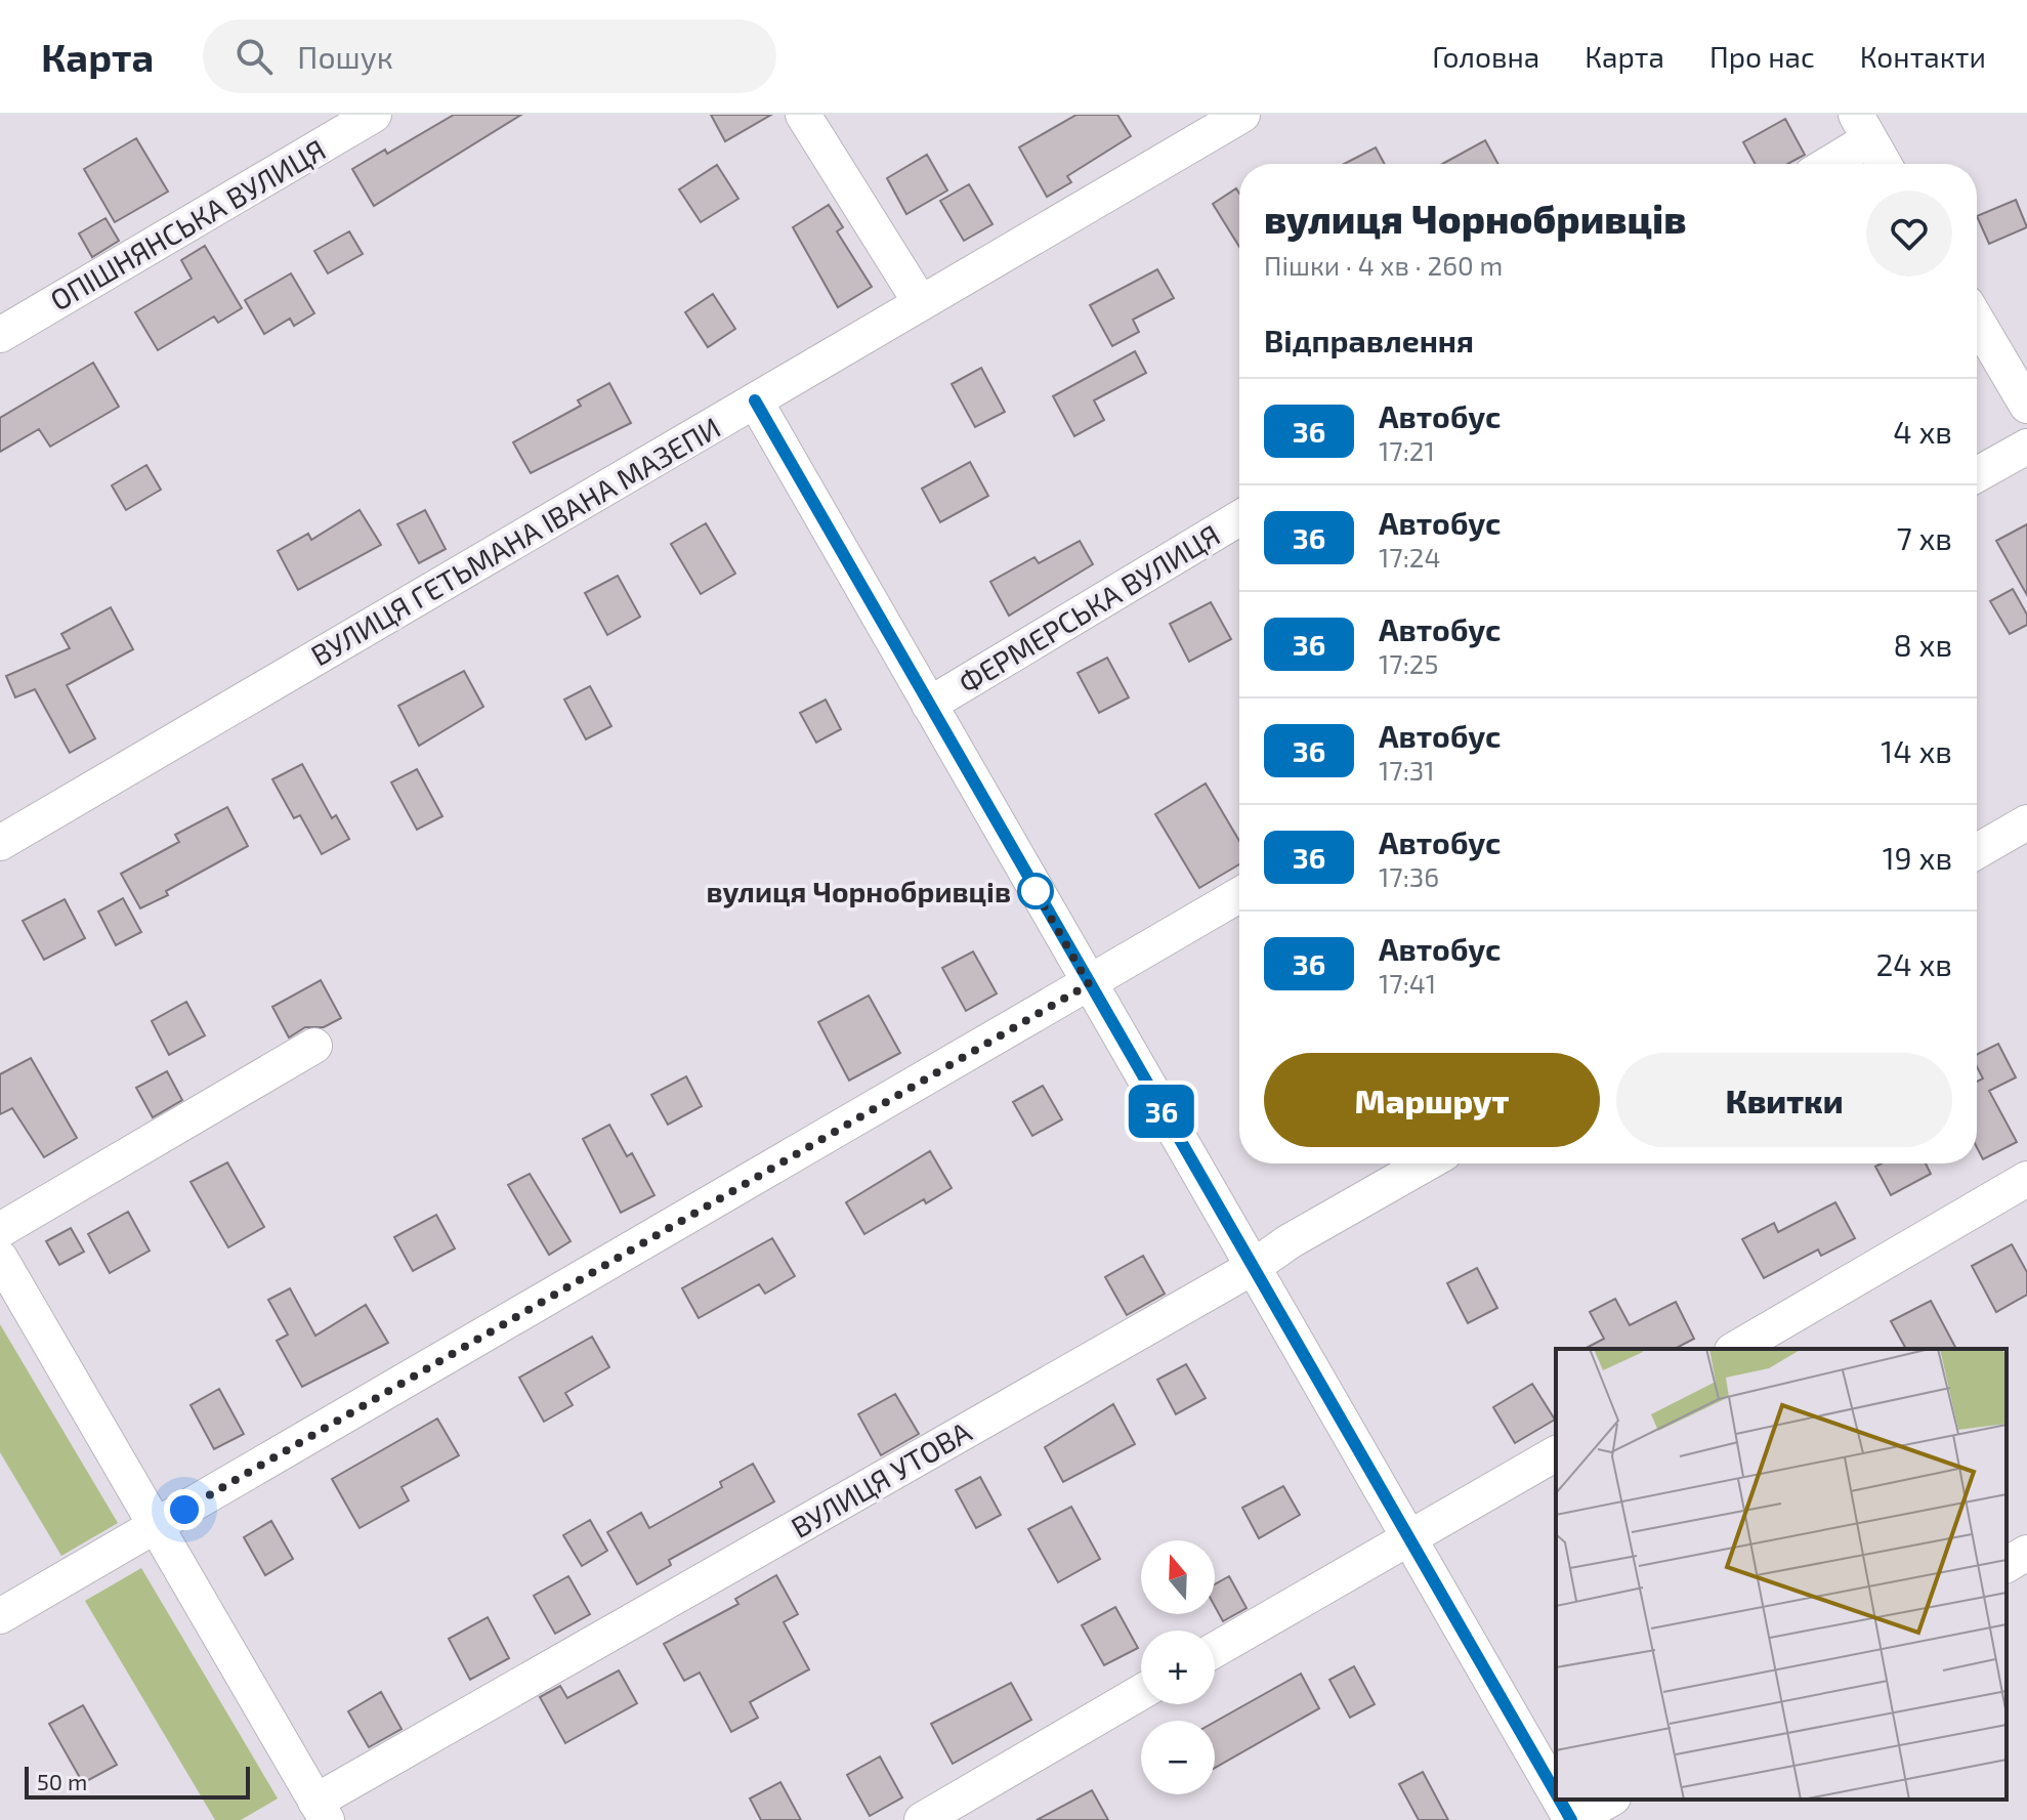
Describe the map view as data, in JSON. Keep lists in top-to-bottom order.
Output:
{
  "streets": {
    "street": [
      "ОПІШНЯНСЬКА ВУЛИЦЯ",
      "ВУЛИЦЯ ГЕТЬМАНА ІВАНА МАЗЕПИ",
      "ФЕРМЕРСЬКА ВУЛИЦЯ",
      "ВУЛИЦЯ УТОВА"
    ]
  },
  "places": ["вулиця Чорнобривців"],
  "lines": ["bus line 36"],
  "scale_bar": "50 m",
  "north": "top",
  "page": {
    "header": "Карта",
    "search": "Пошук",
    "nav": [
      "Головна",
      "Карта",
      "Про нас",
      "Контакти"
    ],
    "on_map": "36",
    "heading": [
      ["вулиця Чорнобривців", "Пішки · 4 хв · 260 m"],
      "Відправлення"
    ],
    "list": [
      {
        "mark": "36",
        "name": "Автобус",
        "note": "17:21",
        "value": "4 хв"
      },
      {
        "mark": "36",
        "name": "Автобус",
        "note": "17:24",
        "value": "7 хв"
      },
      {
        "mark": "36",
        "name": "Автобус",
        "note": "17:25",
        "value": "8 хв"
      },
      {
        "mark": "36",
        "name": "Автобус",
        "note": "17:31",
        "value": "14 хв"
      },
      {
        "mark": "36",
        "name": "Автобус",
        "note": "17:36",
        "value": "19 хв"
      },
      {
        "mark": "36",
        "name": "Автобус",
        "note": "17:41",
        "value": "24 хв"
      }
    ],
    "buttons": ["Маршрут", "Квитки"],
    "map_buttons": ["+", "−"],
    "scale": "50 m"
  }
}
